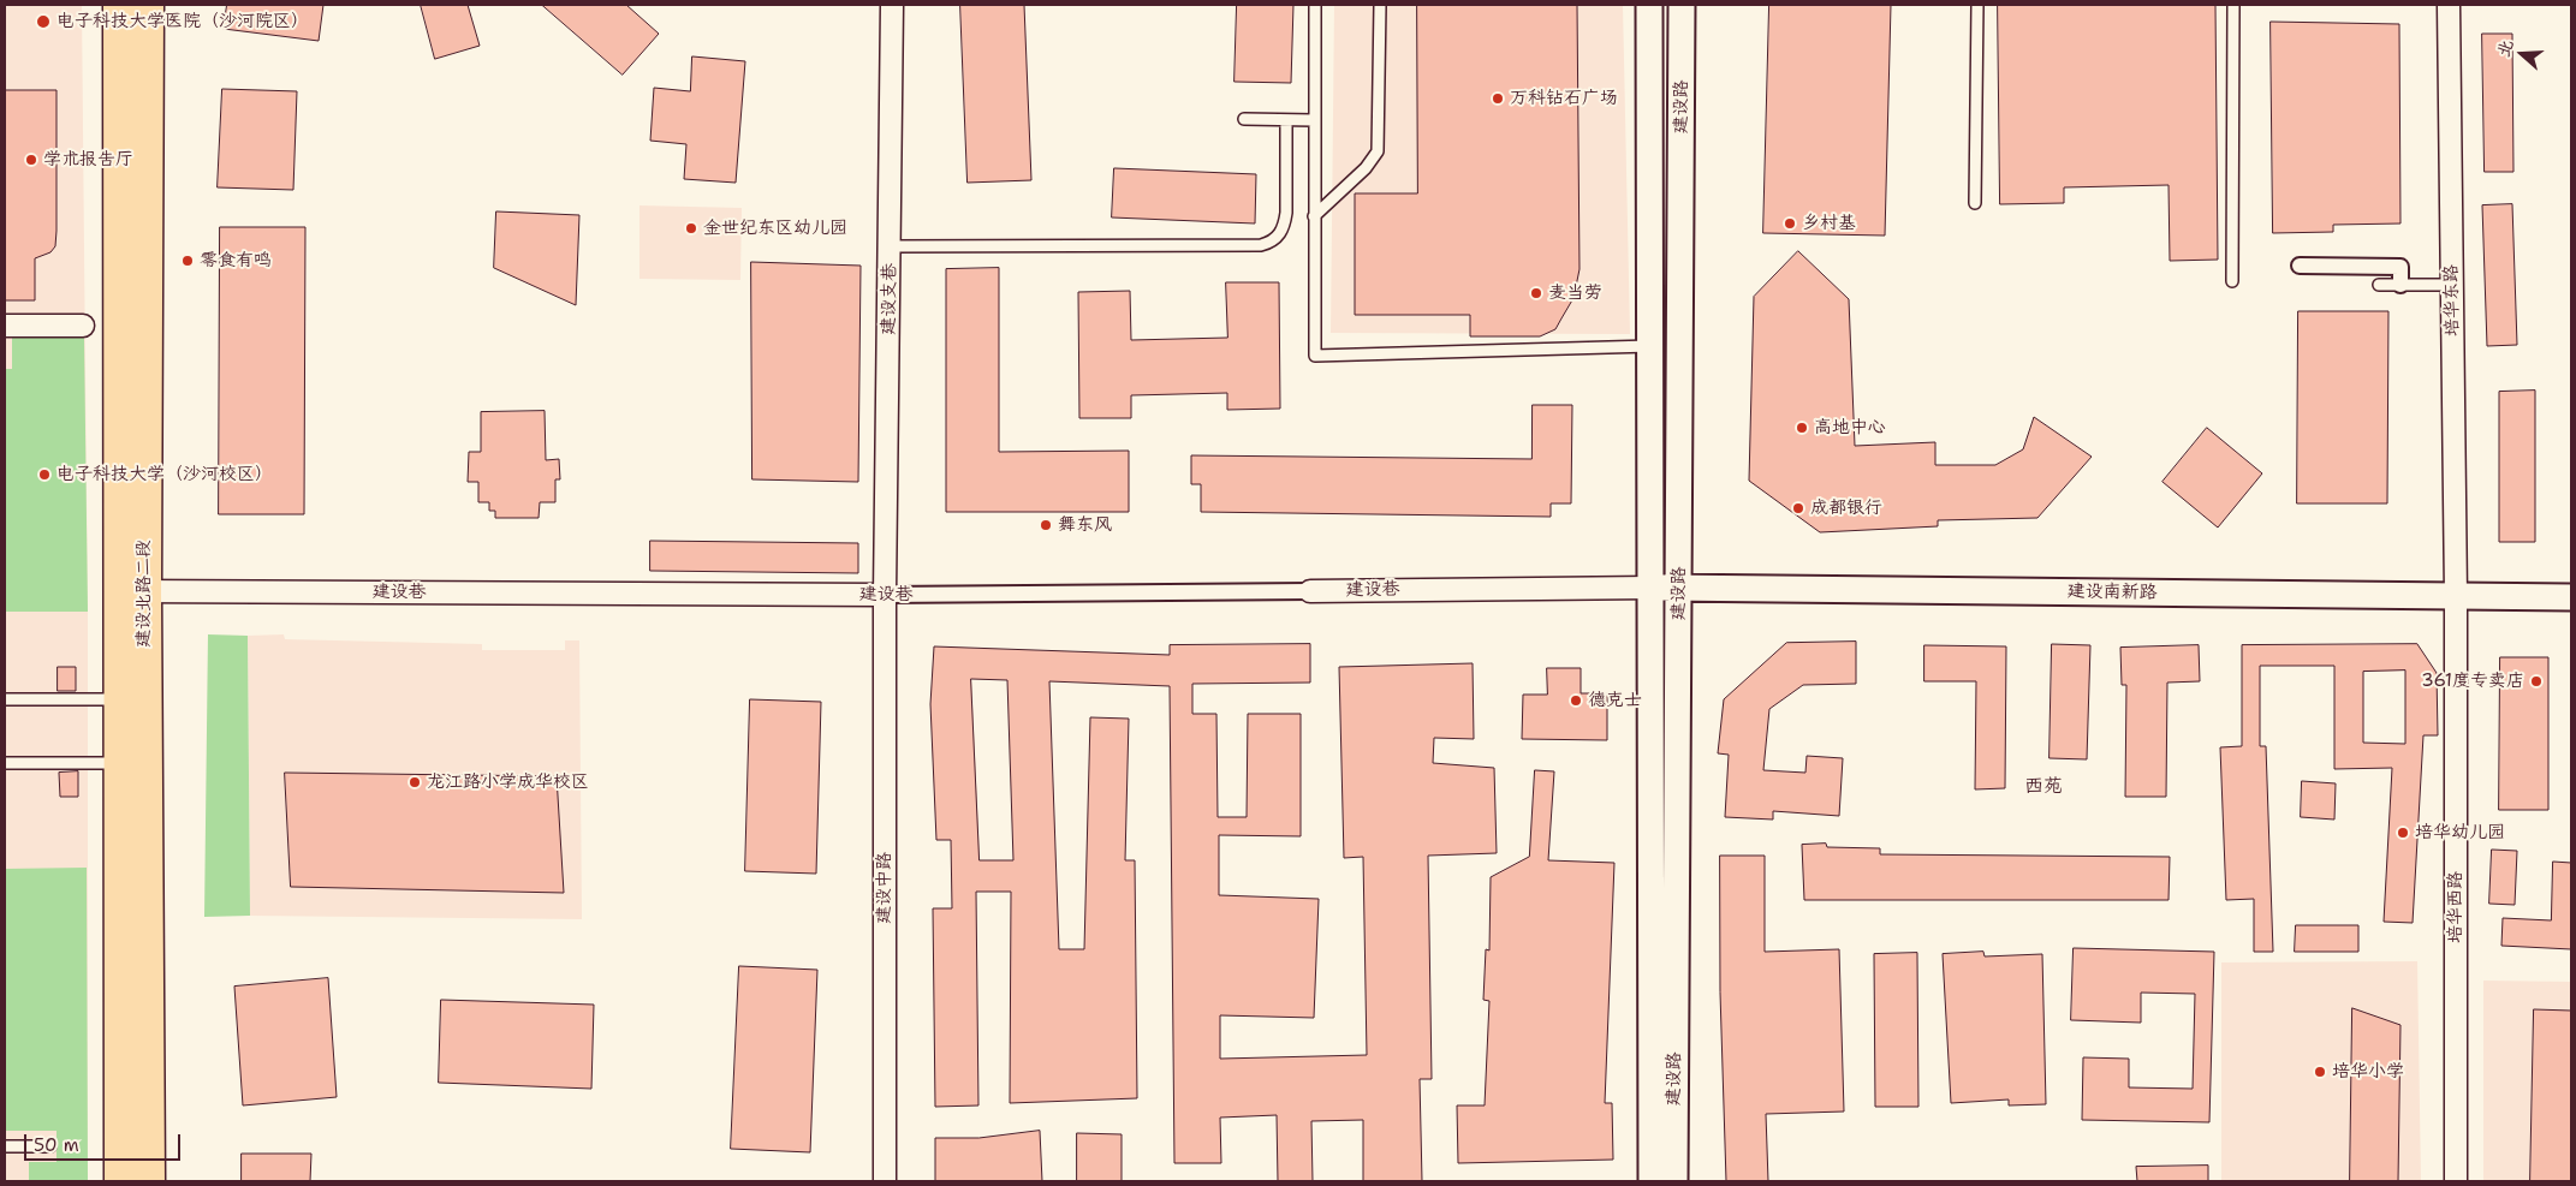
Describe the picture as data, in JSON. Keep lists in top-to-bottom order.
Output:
{
  "streets": {
    "main road": ["建设北路二段"],
    "street": [
      "建设路",
      "建设支巷",
      "培华东路",
      "建设巷",
      "建设南新路",
      "建设中路",
      "培华西路"
    ]
  },
  "crossings": [
    ["建设路", "建设巷"],
    ["建设路", "建设南新路"],
    ["建设支巷", "建设巷"],
    ["建设支巷", "建设中路"],
    ["培华东路", "建设南新路"],
    ["培华东路", "培华西路"],
    ["建设巷", "建设南新路"],
    ["建设巷", "建设北路二段"],
    ["建设巷", "建设中路"],
    ["建设南新路", "培华西路"]
  ],
  "districts": ["西苑"],
  "places": [
    "电子科技大学医院（沙河院区）",
    "万科钻石广场",
    "学术报告厅",
    "乡村基",
    "金世纪东区幼儿园",
    "零食有鸣",
    "麦当劳",
    "高地中心",
    "电子科技大学（沙河校区）",
    "成都银行",
    "舞东风",
    "361度专卖店",
    "德克士",
    "龙江路小学成华校区",
    "培华幼儿园",
    "培华小学"
  ],
  "scale_bar": "50 m",
  "north": "left"
}
